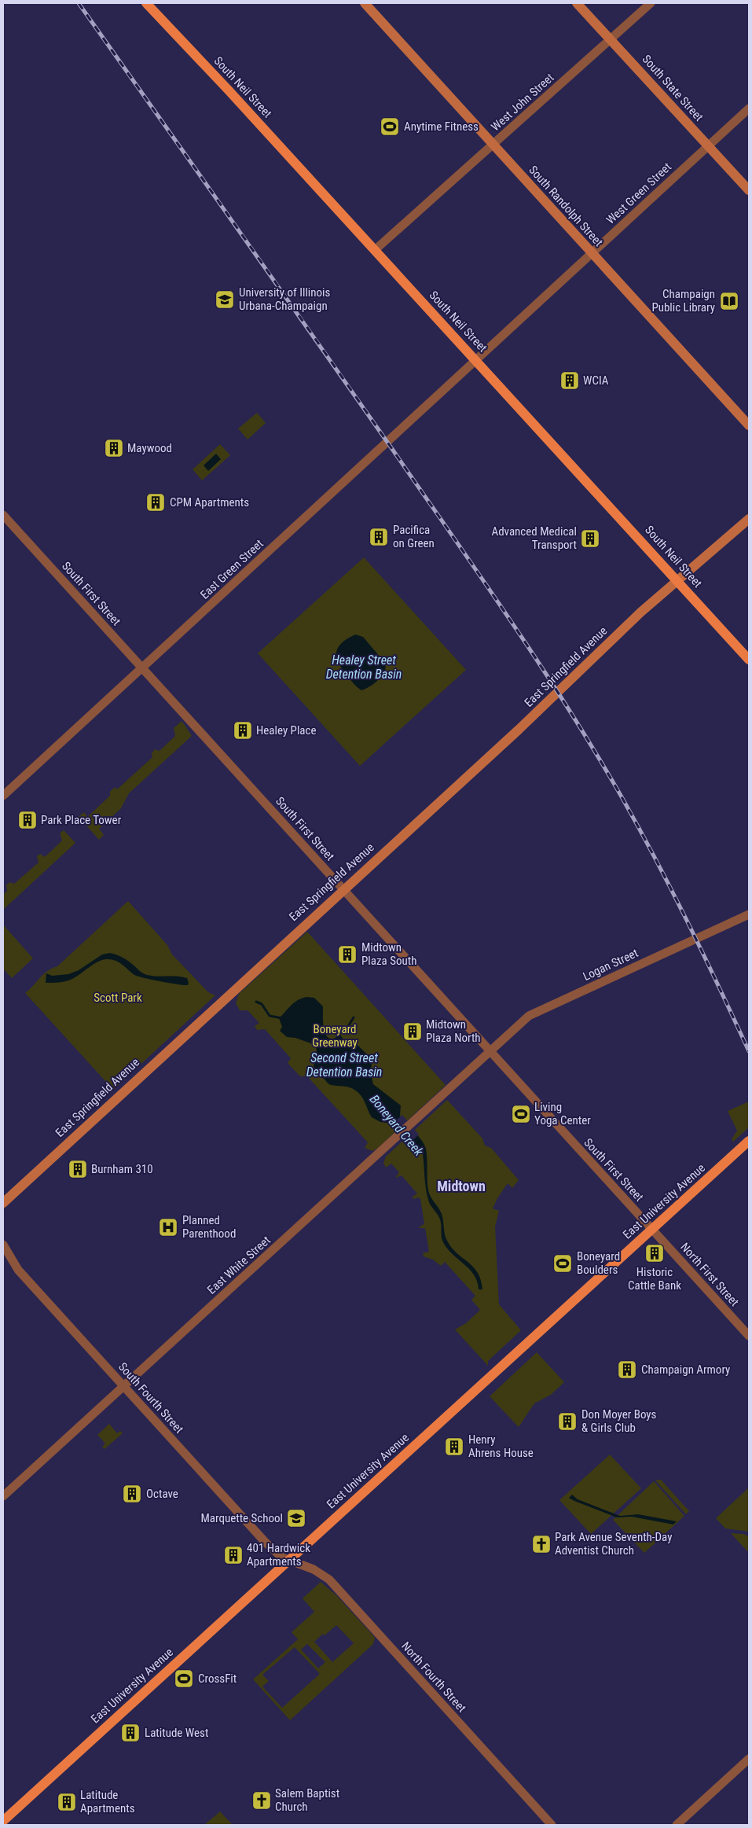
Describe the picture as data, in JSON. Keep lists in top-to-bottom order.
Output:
{
  "streets": {
    "main road": [
      "South Neil Street",
      "South State Street",
      "South Randolph Street",
      "East Springfield Avenue",
      "East University Avenue"
    ],
    "street": [
      "West John Street",
      "West Green Street",
      "East Green Street",
      "South First Street",
      "Logan Street",
      "East White Street",
      "North First Street",
      "South Fourth Street",
      "North Fourth Street"
    ]
  },
  "crossings": [
    ["South Neil Street", "West John Street"],
    ["South Neil Street", "West Green Street"],
    ["South Neil Street", "East Green Street"],
    ["South Neil Street", "East Springfield Avenue"],
    ["South State Street", "West John Street"],
    ["South State Street", "West Green Street"],
    ["West John Street", "South Randolph Street"],
    ["West Green Street", "South Randolph Street"],
    ["West Green Street", "East Green Street"],
    ["East Green Street", "South First Street"],
    ["South First Street", "East Springfield Avenue"],
    ["South First Street", "Logan Street"],
    ["South First Street", "East University Avenue"],
    ["South First Street", "East White Street"],
    ["South First Street", "North First Street"],
    ["Logan Street", "East White Street"],
    ["East University Avenue", "North First Street"],
    ["East University Avenue", "South Fourth Street"],
    ["East University Avenue", "North Fourth Street"],
    ["East White Street", "South Fourth Street"],
    ["South Fourth Street", "North Fourth Street"]
  ],
  "districts": ["Midtown"],
  "water": ["Healey Street Detention Basin", "Second Street Detention Basin", "Boneyard Creek"],
  "parks": ["Scott Park", "Boneyard Greenway"],
  "places": {
    "sports": [
      "Anytime Fitness",
      "Living Yoga Center",
      "Boneyard Boulders",
      "CrossFit"
    ],
    "school or university": ["University of Illinois Urbana-Champaign", "Marquette School"],
    "library": ["Champaign Public Library"],
    "building": [
      "WCIA",
      "Maywood",
      "CPM Apartments",
      "Pacifica on Green",
      "Advanced Medical Transport",
      "Healey Place",
      "Park Place Tower",
      "Midtown Plaza South",
      "Midtown Plaza North",
      "Burnham 310",
      "Historic Cattle Bank",
      "Champaign Armory",
      "Don Moyer Boys & Girls Club",
      "Henry Ahrens House",
      "Octave",
      "401 Hardwick Apartments",
      "Latitude West",
      "Latitude Apartments"
    ],
    "hospital": ["Planned Parenthood"],
    "church": ["Park Avenue Seventh-Day Adventist Church", "Salem Baptist Church"]
  }
}
